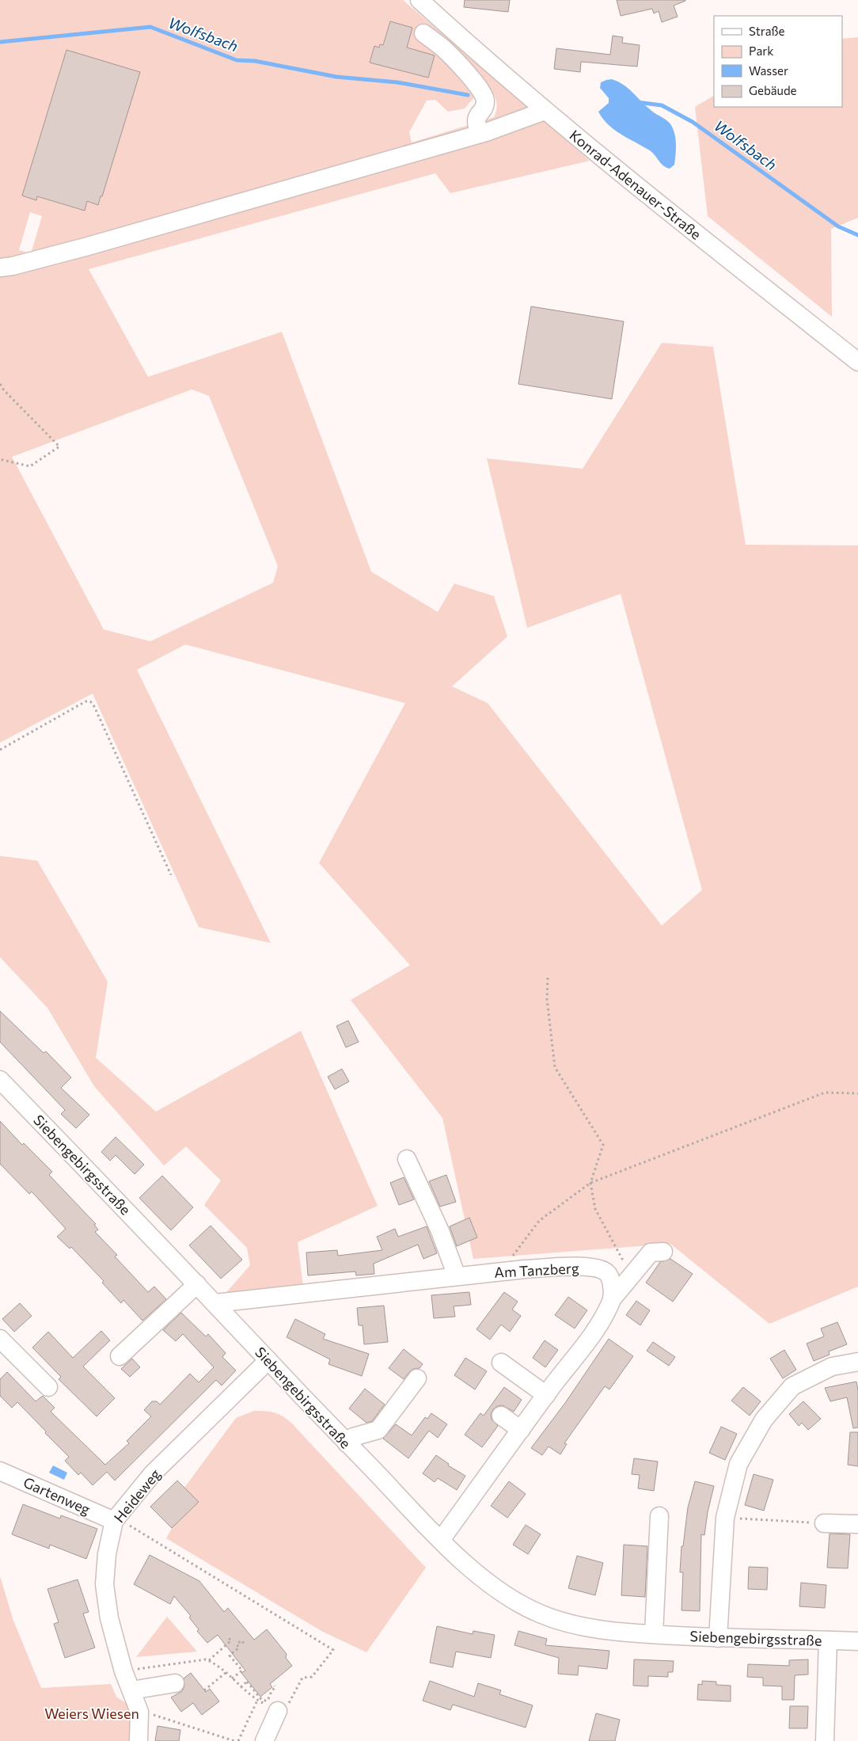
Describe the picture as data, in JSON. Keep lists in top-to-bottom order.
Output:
{
  "streets": {
    "street": [
      "Konrad-Adenauer-Straße",
      "Siebengebirgsstraße",
      "Am Tanzberg",
      "Gartenweg",
      "Heideweg"
    ]
  },
  "crossings": [
    ["Siebengebirgsstraße", "Am Tanzberg"],
    ["Siebengebirgsstraße", "Heideweg"],
    ["Gartenweg", "Heideweg"]
  ],
  "water": ["Wolfsbach"],
  "parks": ["Weiers Wiesen"],
  "legend": [
    "Straße",
    "Park",
    "Wasser",
    "Gebäude"
  ]
}
